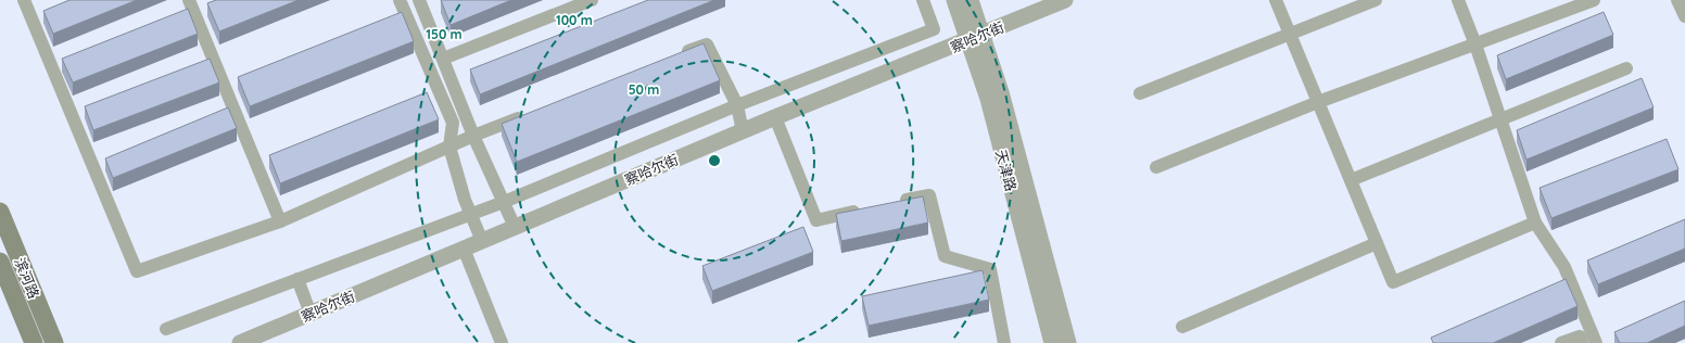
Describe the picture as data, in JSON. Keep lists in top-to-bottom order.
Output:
{
  "streets": {
    "main road": ["滨河路"],
    "street": ["察哈尔街", "天津路"]
  },
  "crossings": [
    ["察哈尔街", "天津路"]
  ],
  "rings": ["100 m", "150 m", "50 m"]
}
